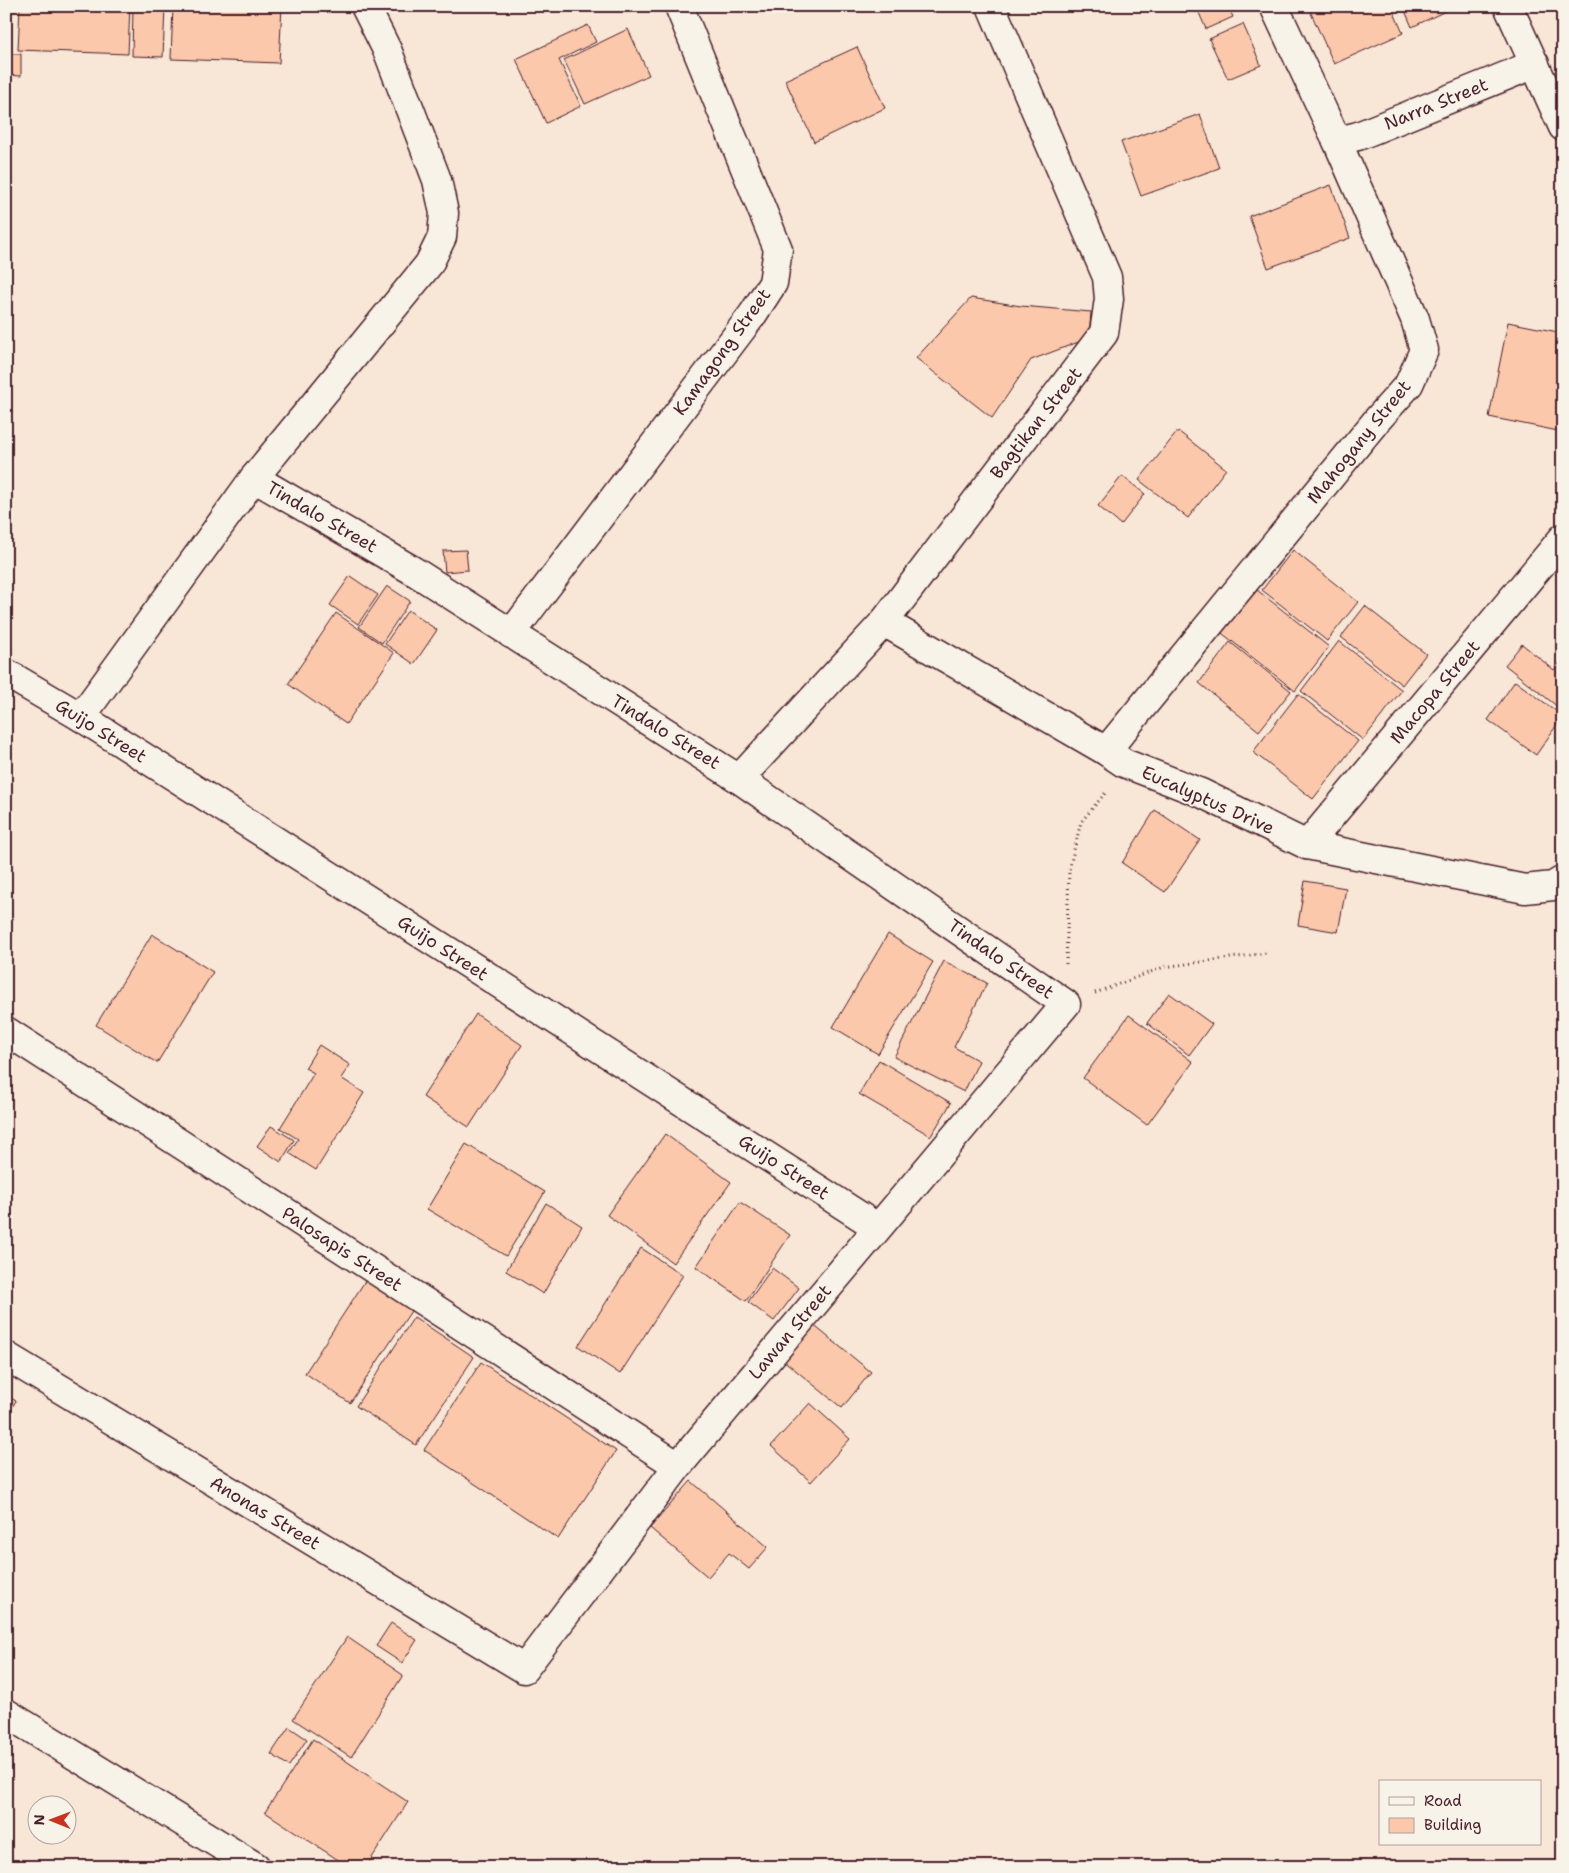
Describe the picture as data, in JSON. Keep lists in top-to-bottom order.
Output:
{
  "streets": {
    "street": [
      "Narra Street",
      "Kamagong Street",
      "Bagtikan Street",
      "Mahogany Street",
      "Tindalo Street",
      "Macopa Street",
      "Guijo Street",
      "Eucalyptus Drive",
      "Palosapis Street",
      "Lawan Street",
      "Anonas Street"
    ]
  },
  "crossings": [
    ["Narra Street", "Mahogany Street"],
    ["Kamagong Street", "Tindalo Street"],
    ["Bagtikan Street", "Tindalo Street"],
    ["Bagtikan Street", "Eucalyptus Drive"],
    ["Mahogany Street", "Eucalyptus Drive"],
    ["Tindalo Street", "Lawan Street"],
    ["Macopa Street", "Eucalyptus Drive"],
    ["Guijo Street", "Lawan Street"],
    ["Palosapis Street", "Lawan Street"],
    ["Lawan Street", "Anonas Street"]
  ],
  "legend": ["Road", "Building"],
  "north": "left"
}
